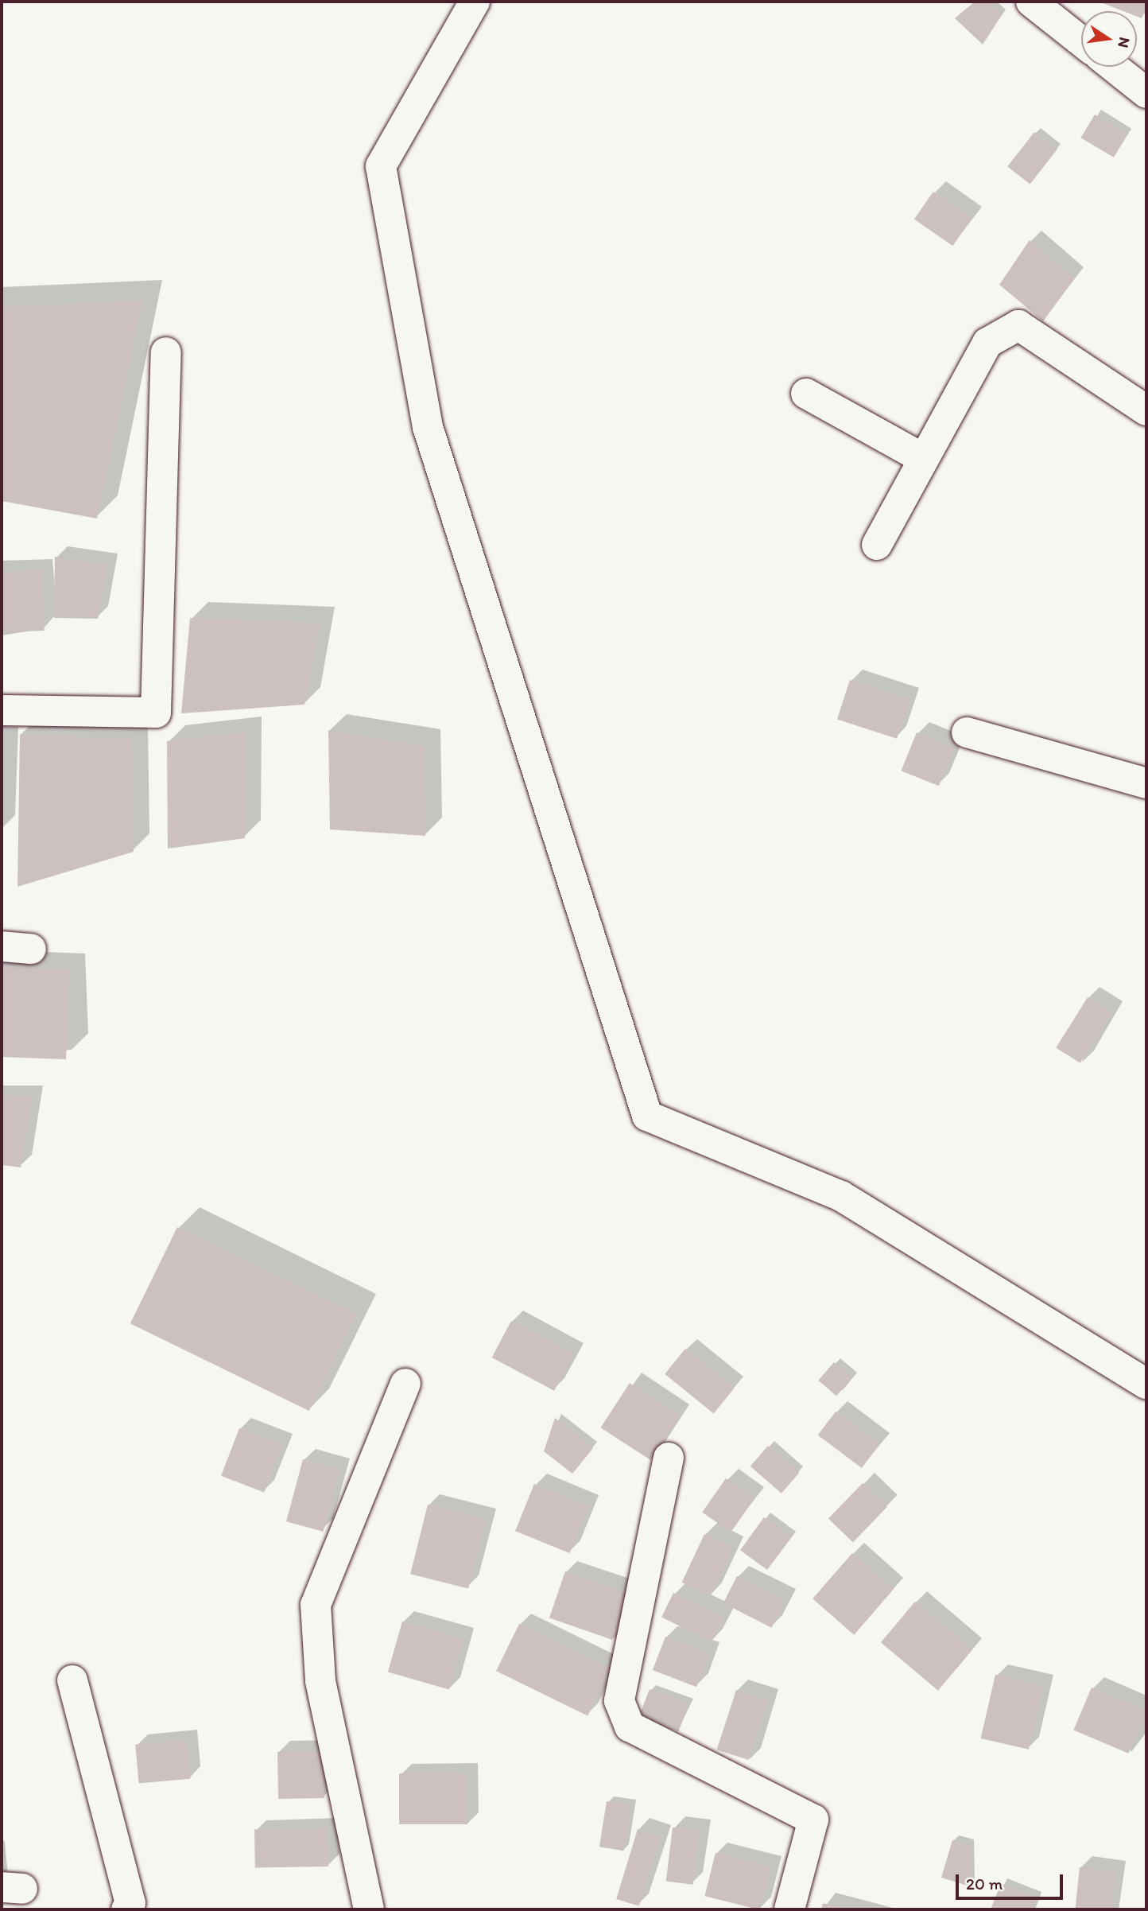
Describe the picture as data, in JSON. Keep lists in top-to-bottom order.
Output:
{
  "scale_bar": "20 m",
  "north": "right"
}
